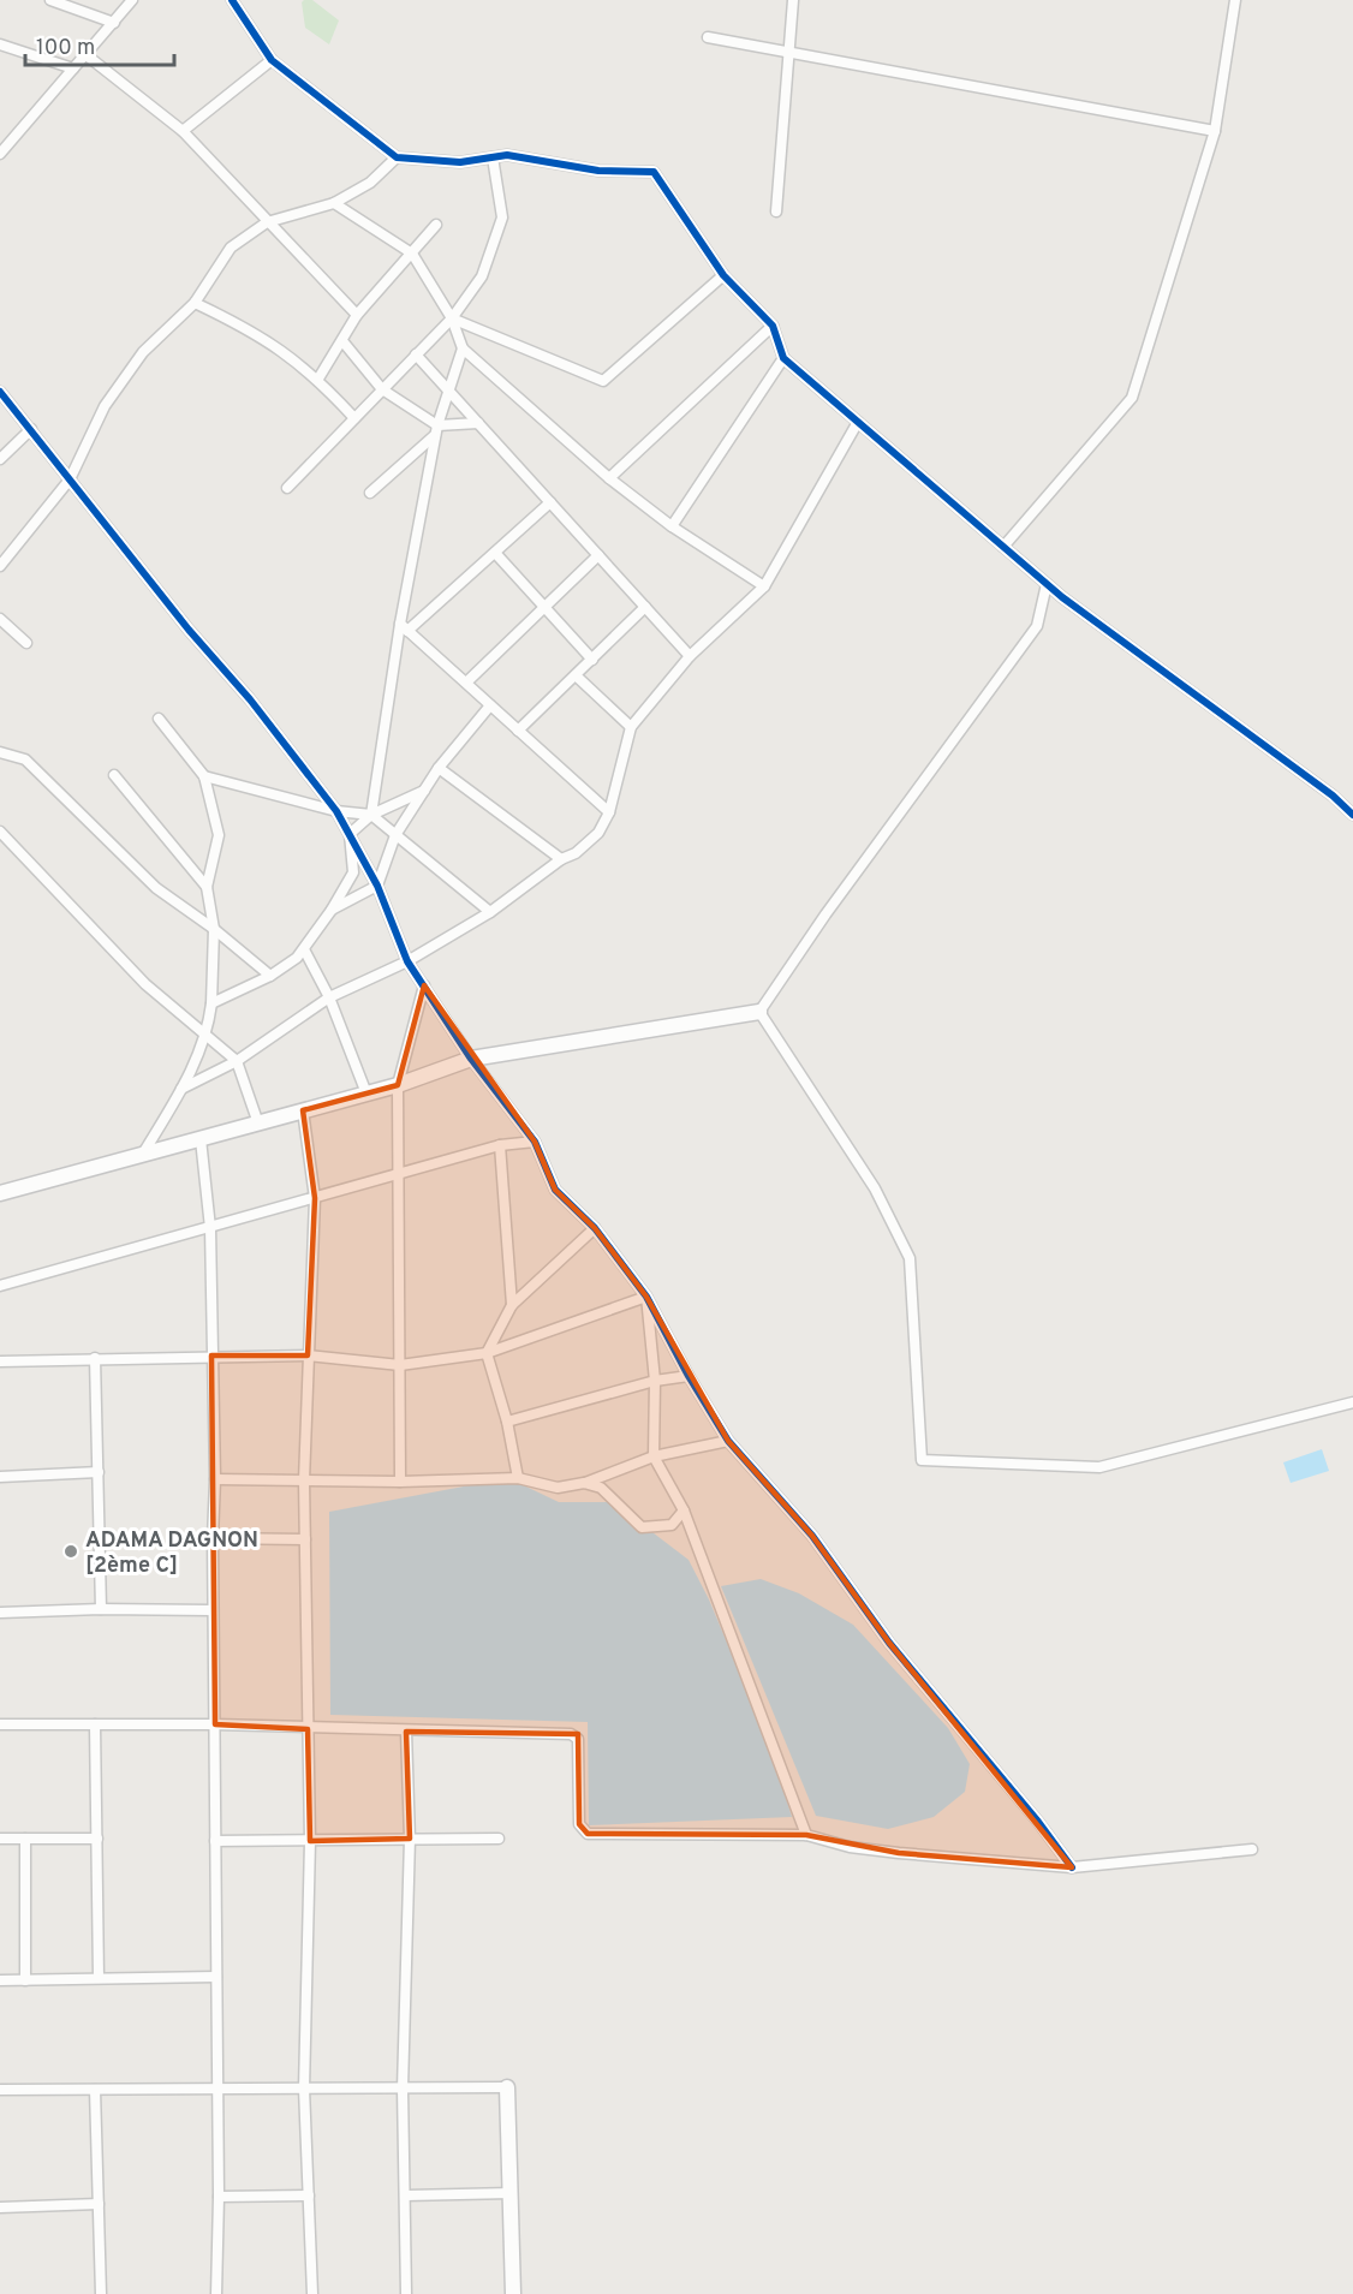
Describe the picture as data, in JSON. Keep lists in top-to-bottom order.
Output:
{
  "places": ["ADAMA DAGNON [2ème C]"],
  "scale_bar": "100 m"
}
